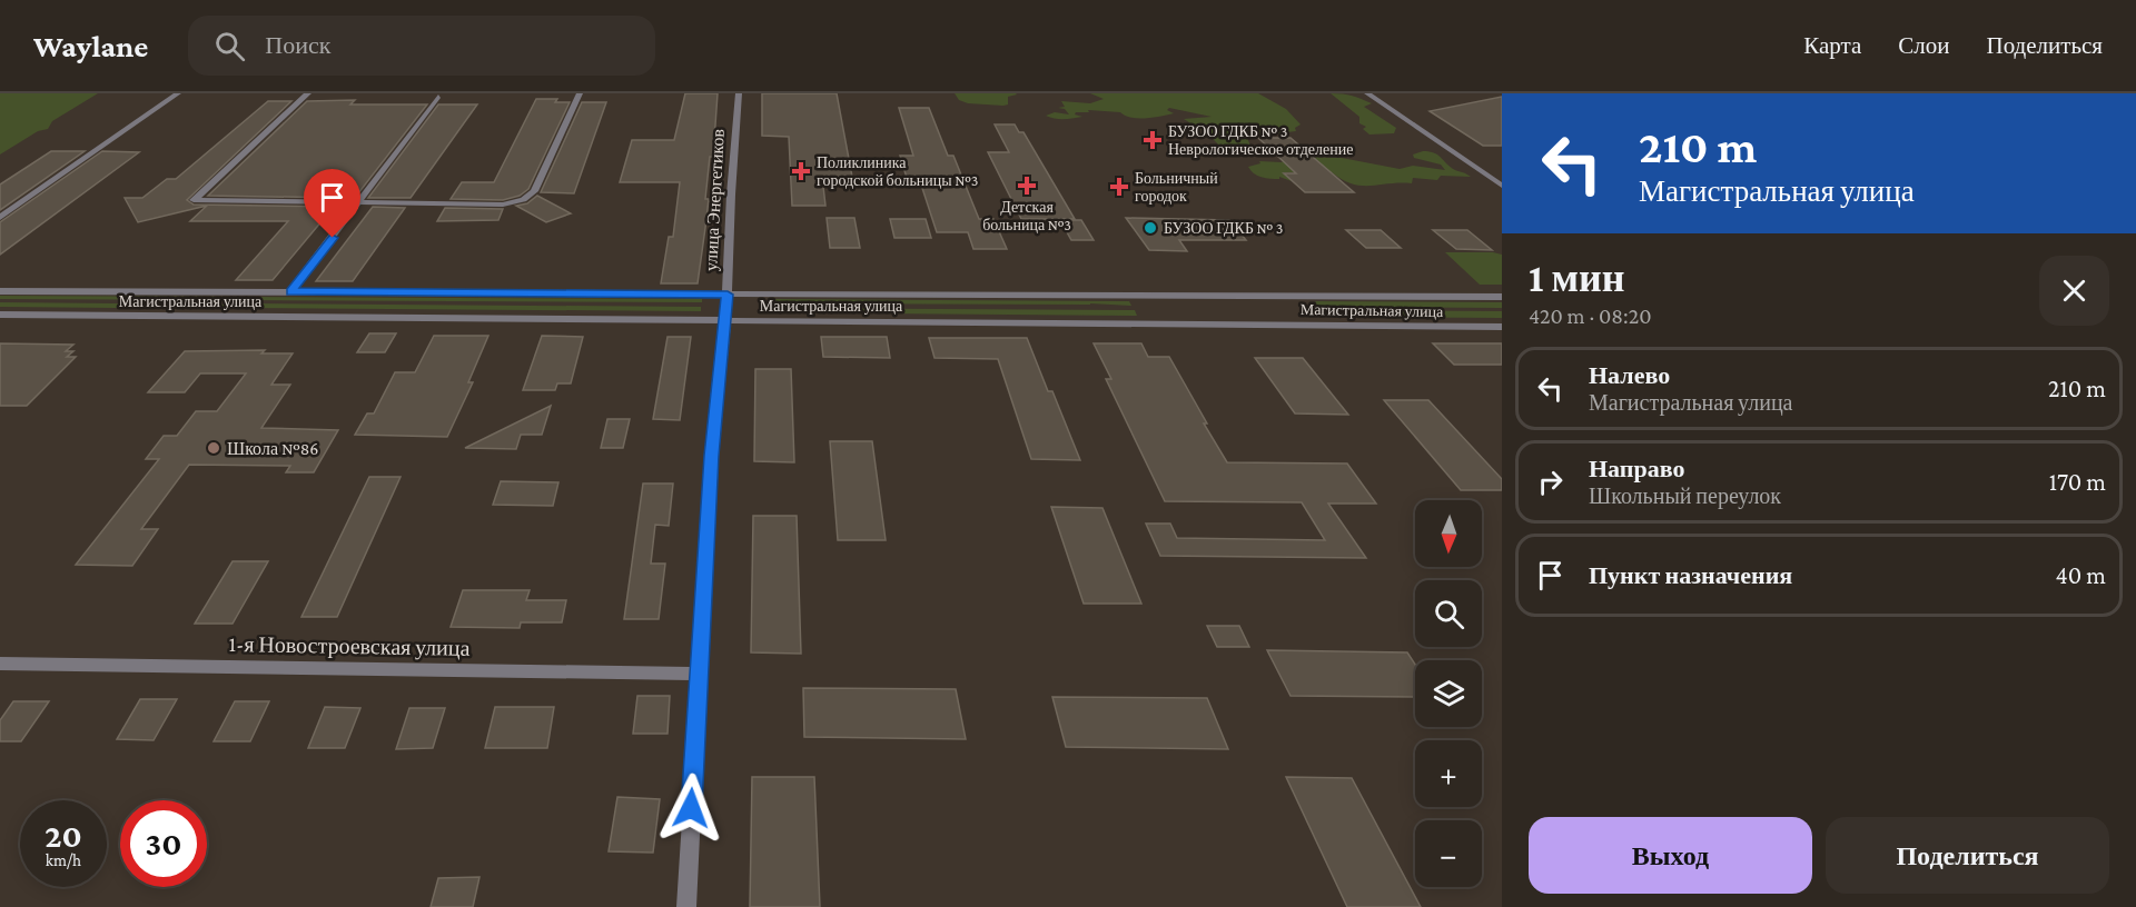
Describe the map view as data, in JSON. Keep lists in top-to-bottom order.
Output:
{
  "streets": {
    "street": ["улица Энергетиков", "Магистральная улица", "1-я Новостроевская улица"]
  },
  "crossings": [
    ["улица Энергетиков", "Магистральная улица"],
    ["улица Энергетиков", "1-я Новостроевская улица"]
  ],
  "places": {
    "health": [
      "БУЗОО ГДКБ № 3 Неврологическое отделение",
      "Поликлиника городской больницы №3",
      "Детская больница №3",
      "Больничный городок"
    ],
    "other": ["БУЗОО ГДКБ № 3", "Школа №86"]
  },
  "north": "bottom",
  "page": {
    "header": "Waylane",
    "search": "Поиск",
    "nav": ["Карта", "Слои", "Поделиться"],
    "turn": ["210 m", "Магистральная улица"],
    "heading": ["1 мин", "420 m · 08:20"],
    "list": [
      {
        "name": "Налево",
        "note": "Магистральная улица",
        "value": "210 m"
      },
      {
        "name": "Направо",
        "note": "Школьный переулок",
        "value": "170 m"
      },
      {
        "name": "Пункт назначения",
        "value": "40 m"
      }
    ],
    "map_buttons": ["+", "−"],
    "speed": "20 km/h",
    "limit": "30",
    "buttons": ["Выход", "Поделиться"]
  }
}
